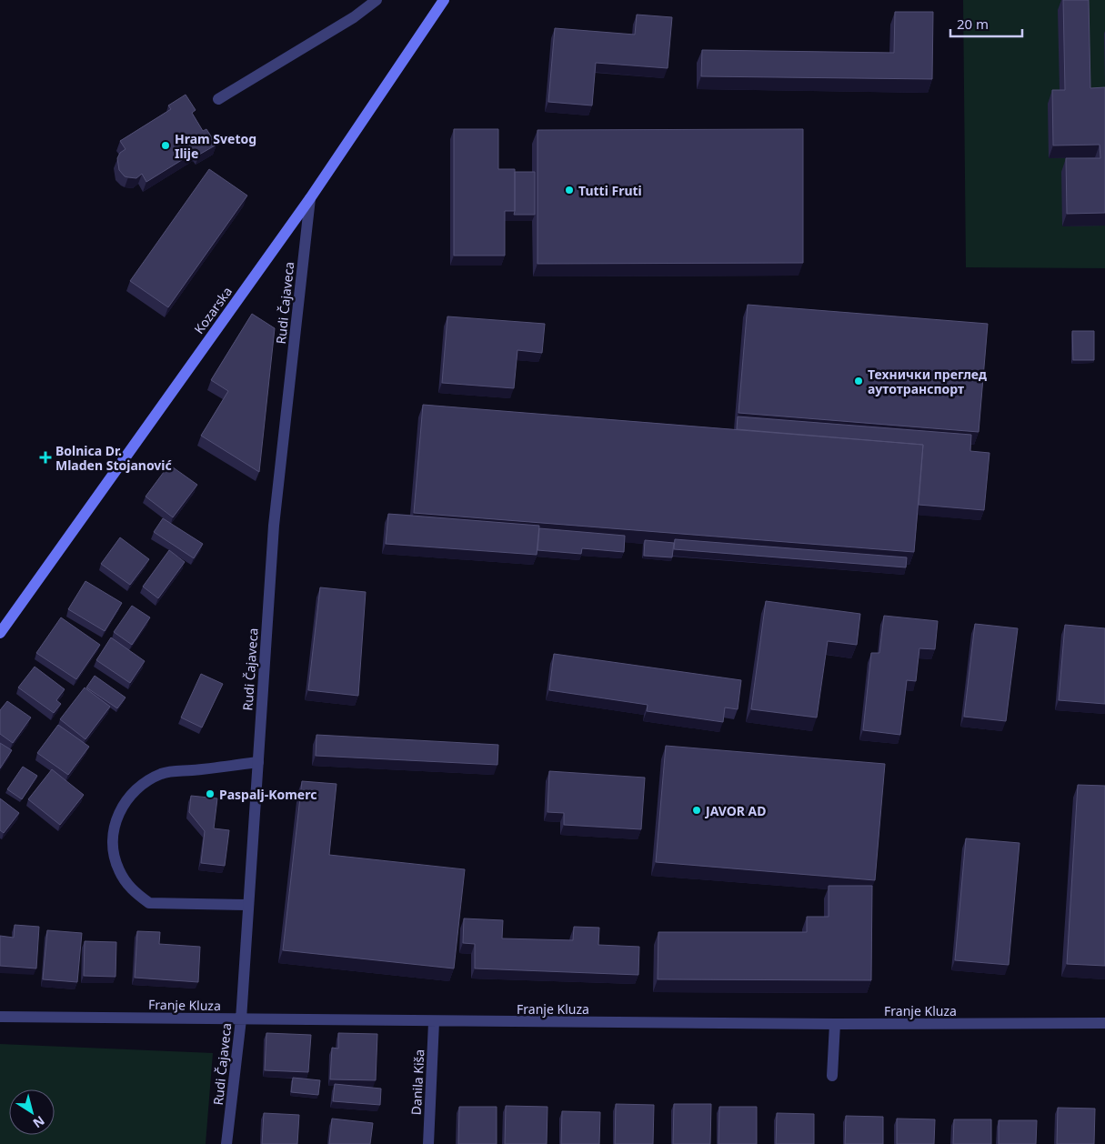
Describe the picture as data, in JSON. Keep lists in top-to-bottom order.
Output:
{
  "streets": {
    "street": [
      "Rudi Čajaveca",
      "Kozarska",
      "Franje Kluza",
      "Danila Kiša"
    ]
  },
  "crossings": [
    ["Rudi Čajaveca", "Kozarska"],
    ["Rudi Čajaveca", "Franje Kluza"],
    ["Franje Kluza", "Danila Kiša"]
  ],
  "places": {
    "other": [
      "Hram Svetog Ilije",
      "Tutti Fruti",
      "Технички преглед аутотранспорт",
      "Paspalj-Komerc",
      "JAVOR AD"
    ],
    "health": ["Bolnica Dr. Mladen Stojanović"]
  },
  "scale_bar": "20 m",
  "north": "bottom right"
}
